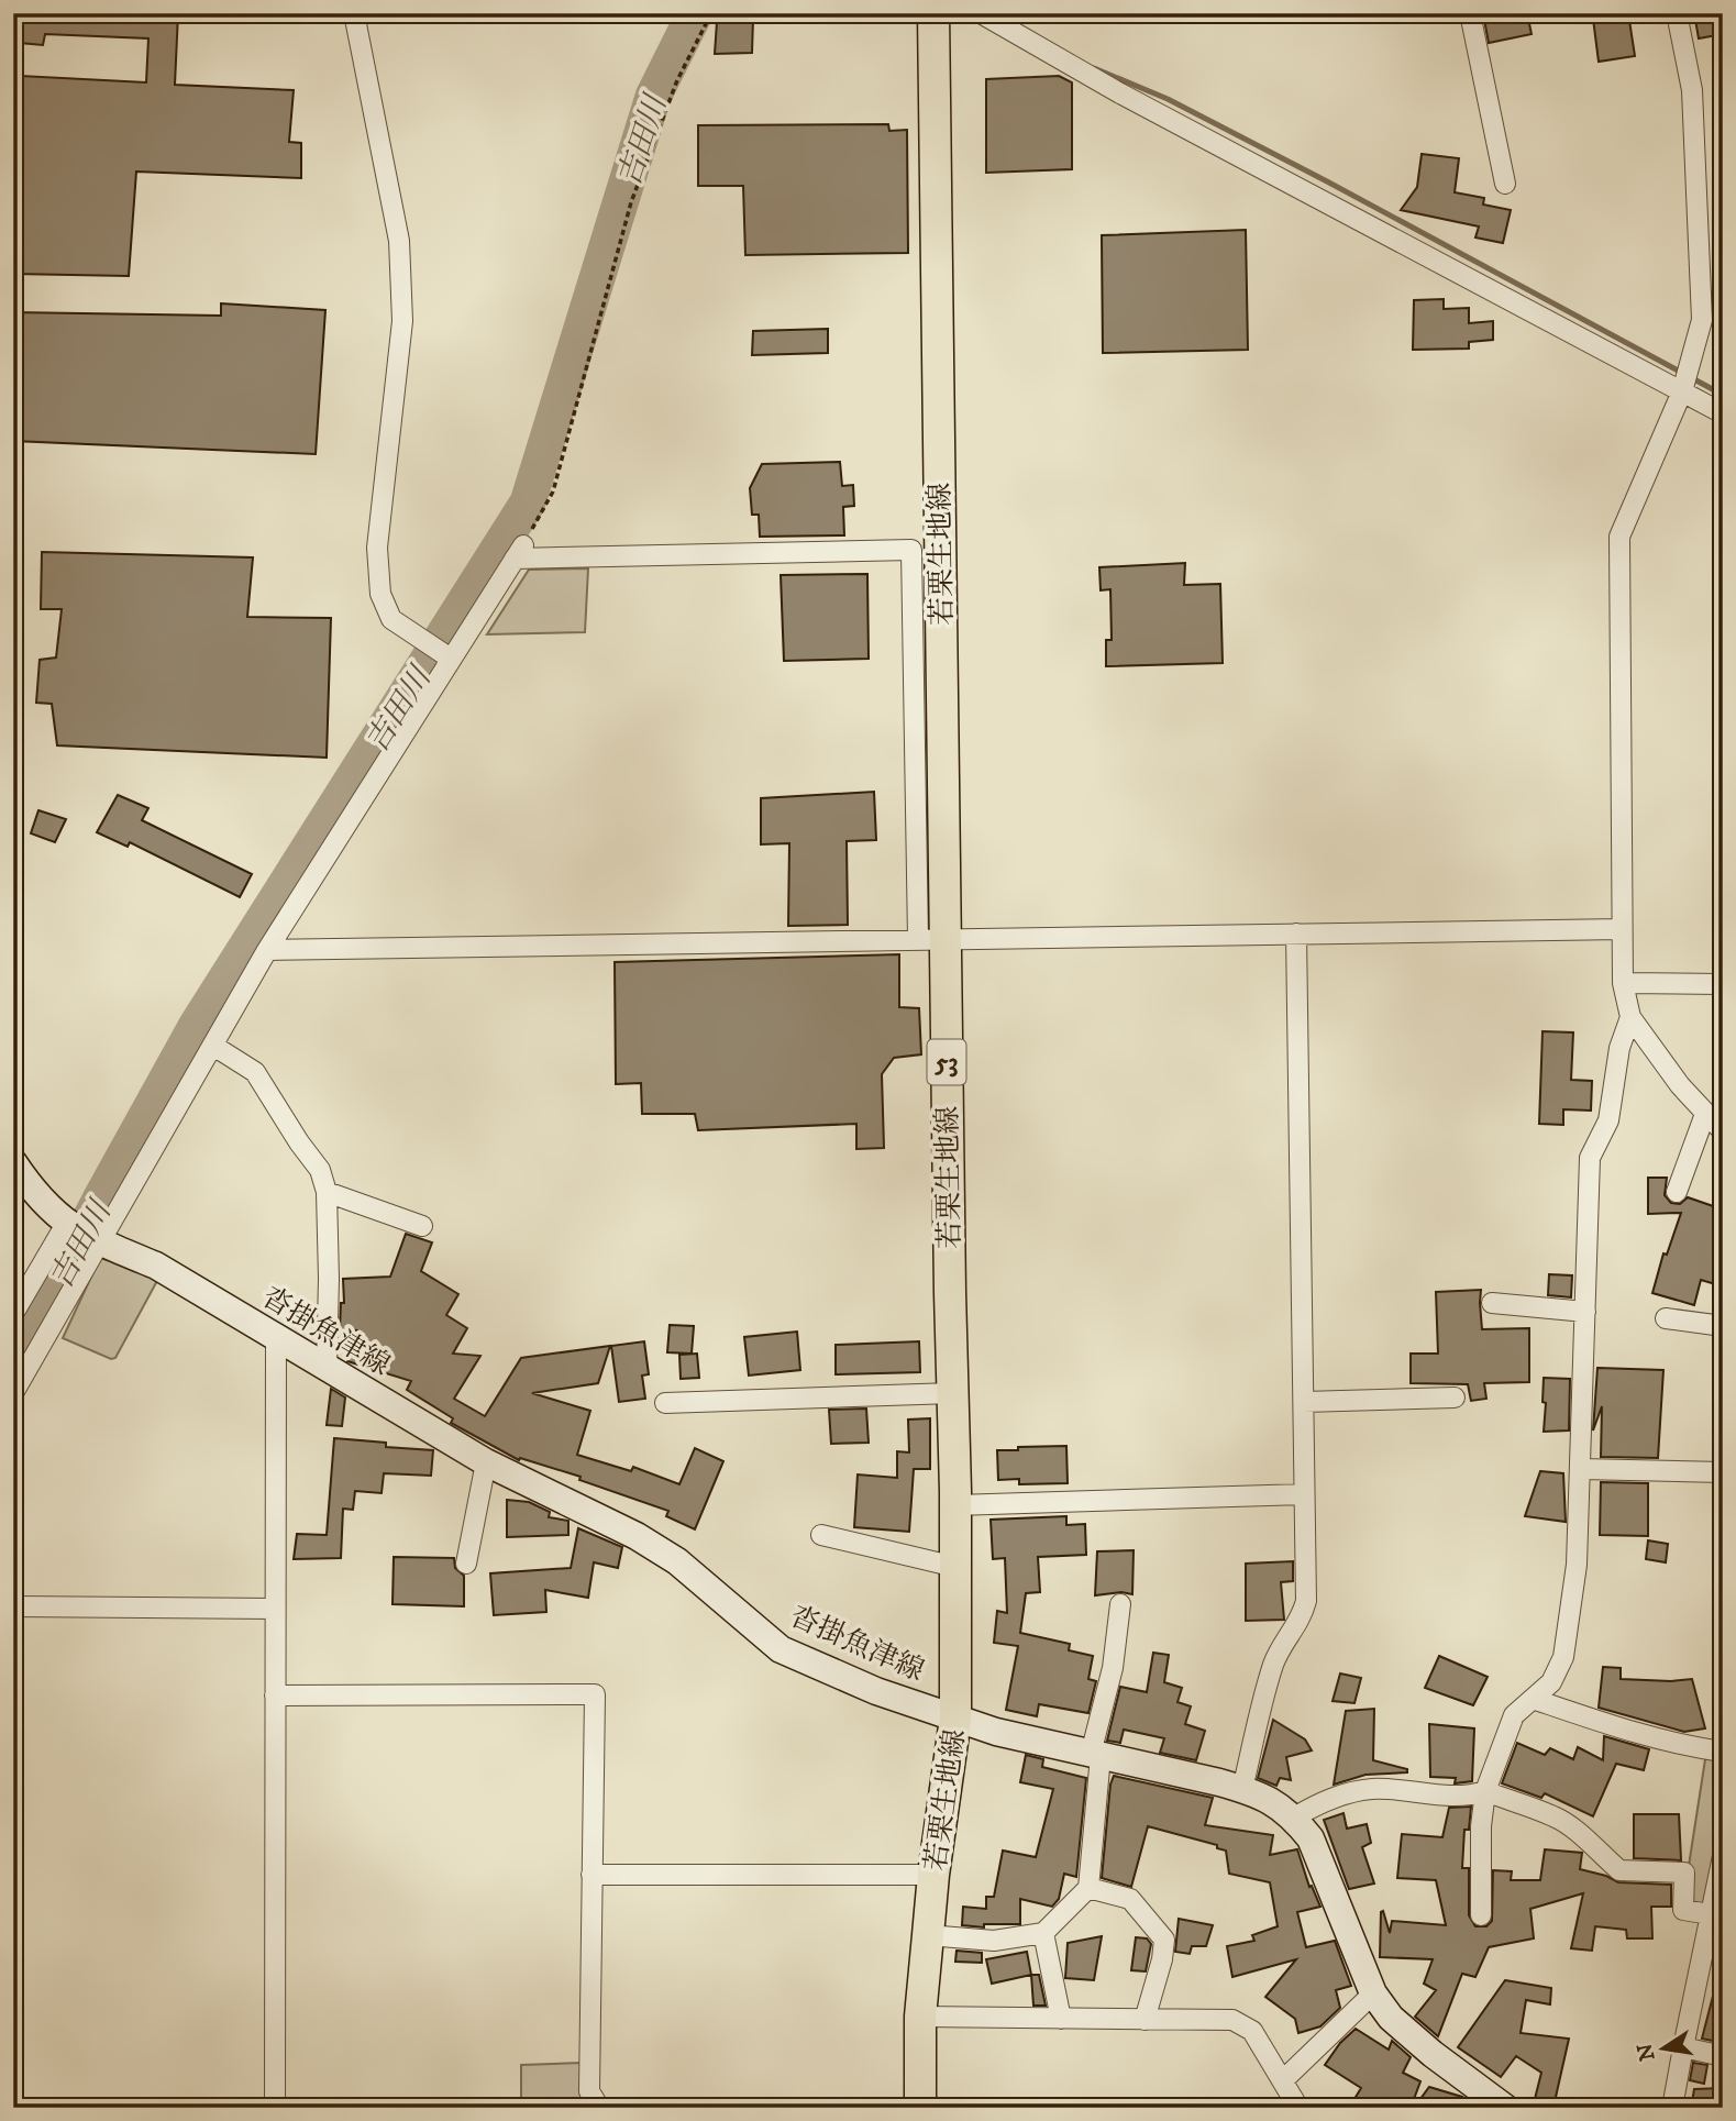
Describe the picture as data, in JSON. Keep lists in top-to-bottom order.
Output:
{
  "streets": {
    "main road": ["若栗生地線", "53", "沓掛魚津線"]
  },
  "crossings": [
    ["若栗生地線", "沓掛魚津線"]
  ],
  "water": ["吉田川"],
  "north": "left"
}
